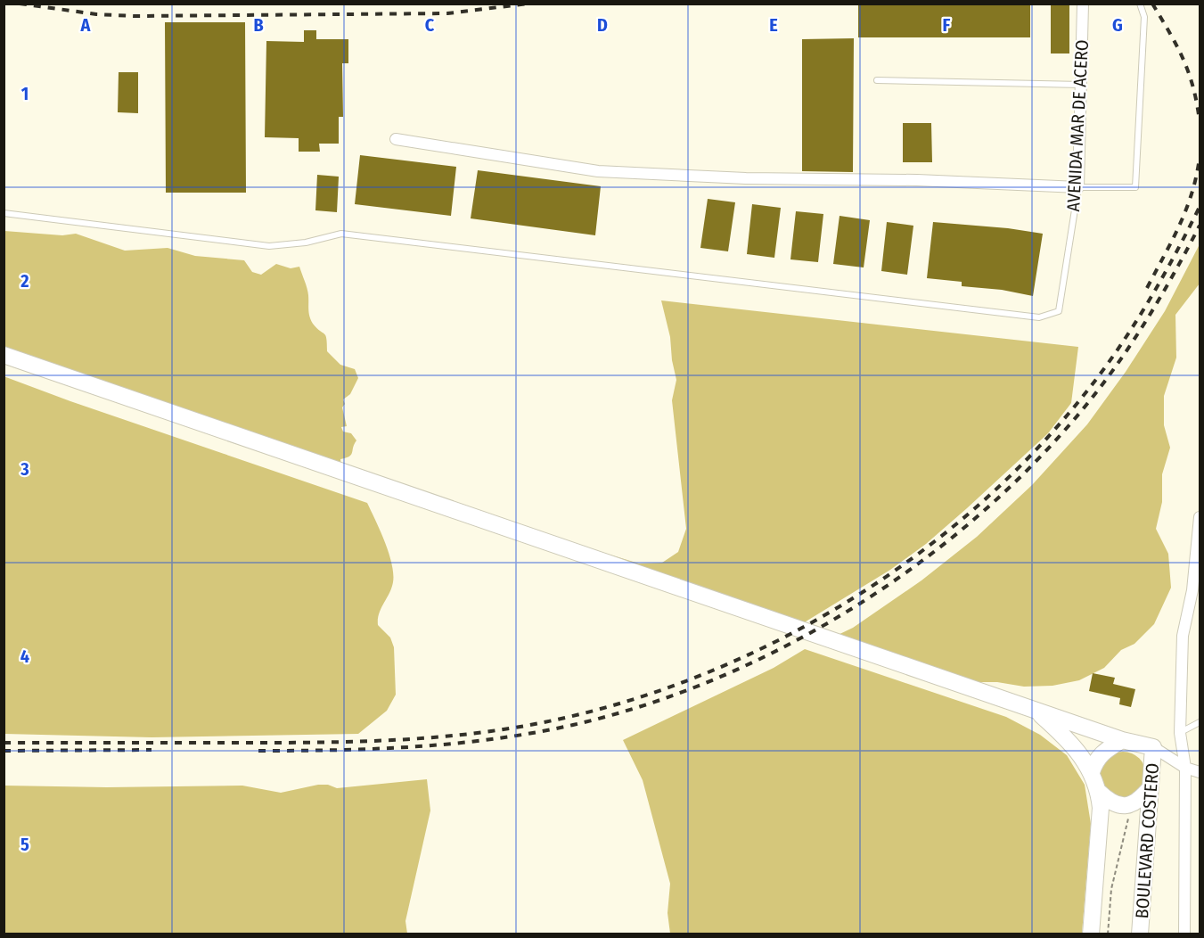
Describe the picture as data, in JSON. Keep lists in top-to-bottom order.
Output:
{
  "streets": {
    "main road": ["BOULEVARD COSTERO"],
    "street": ["AVENIDA MAR DE ACERO"]
  },
  "grid": {
    "columns": [
      "A",
      "B",
      "C",
      "D",
      "E",
      "F",
      "G"
    ],
    "rows": [
      "1",
      "2",
      "3",
      "4",
      "5"
    ]
  }
}
